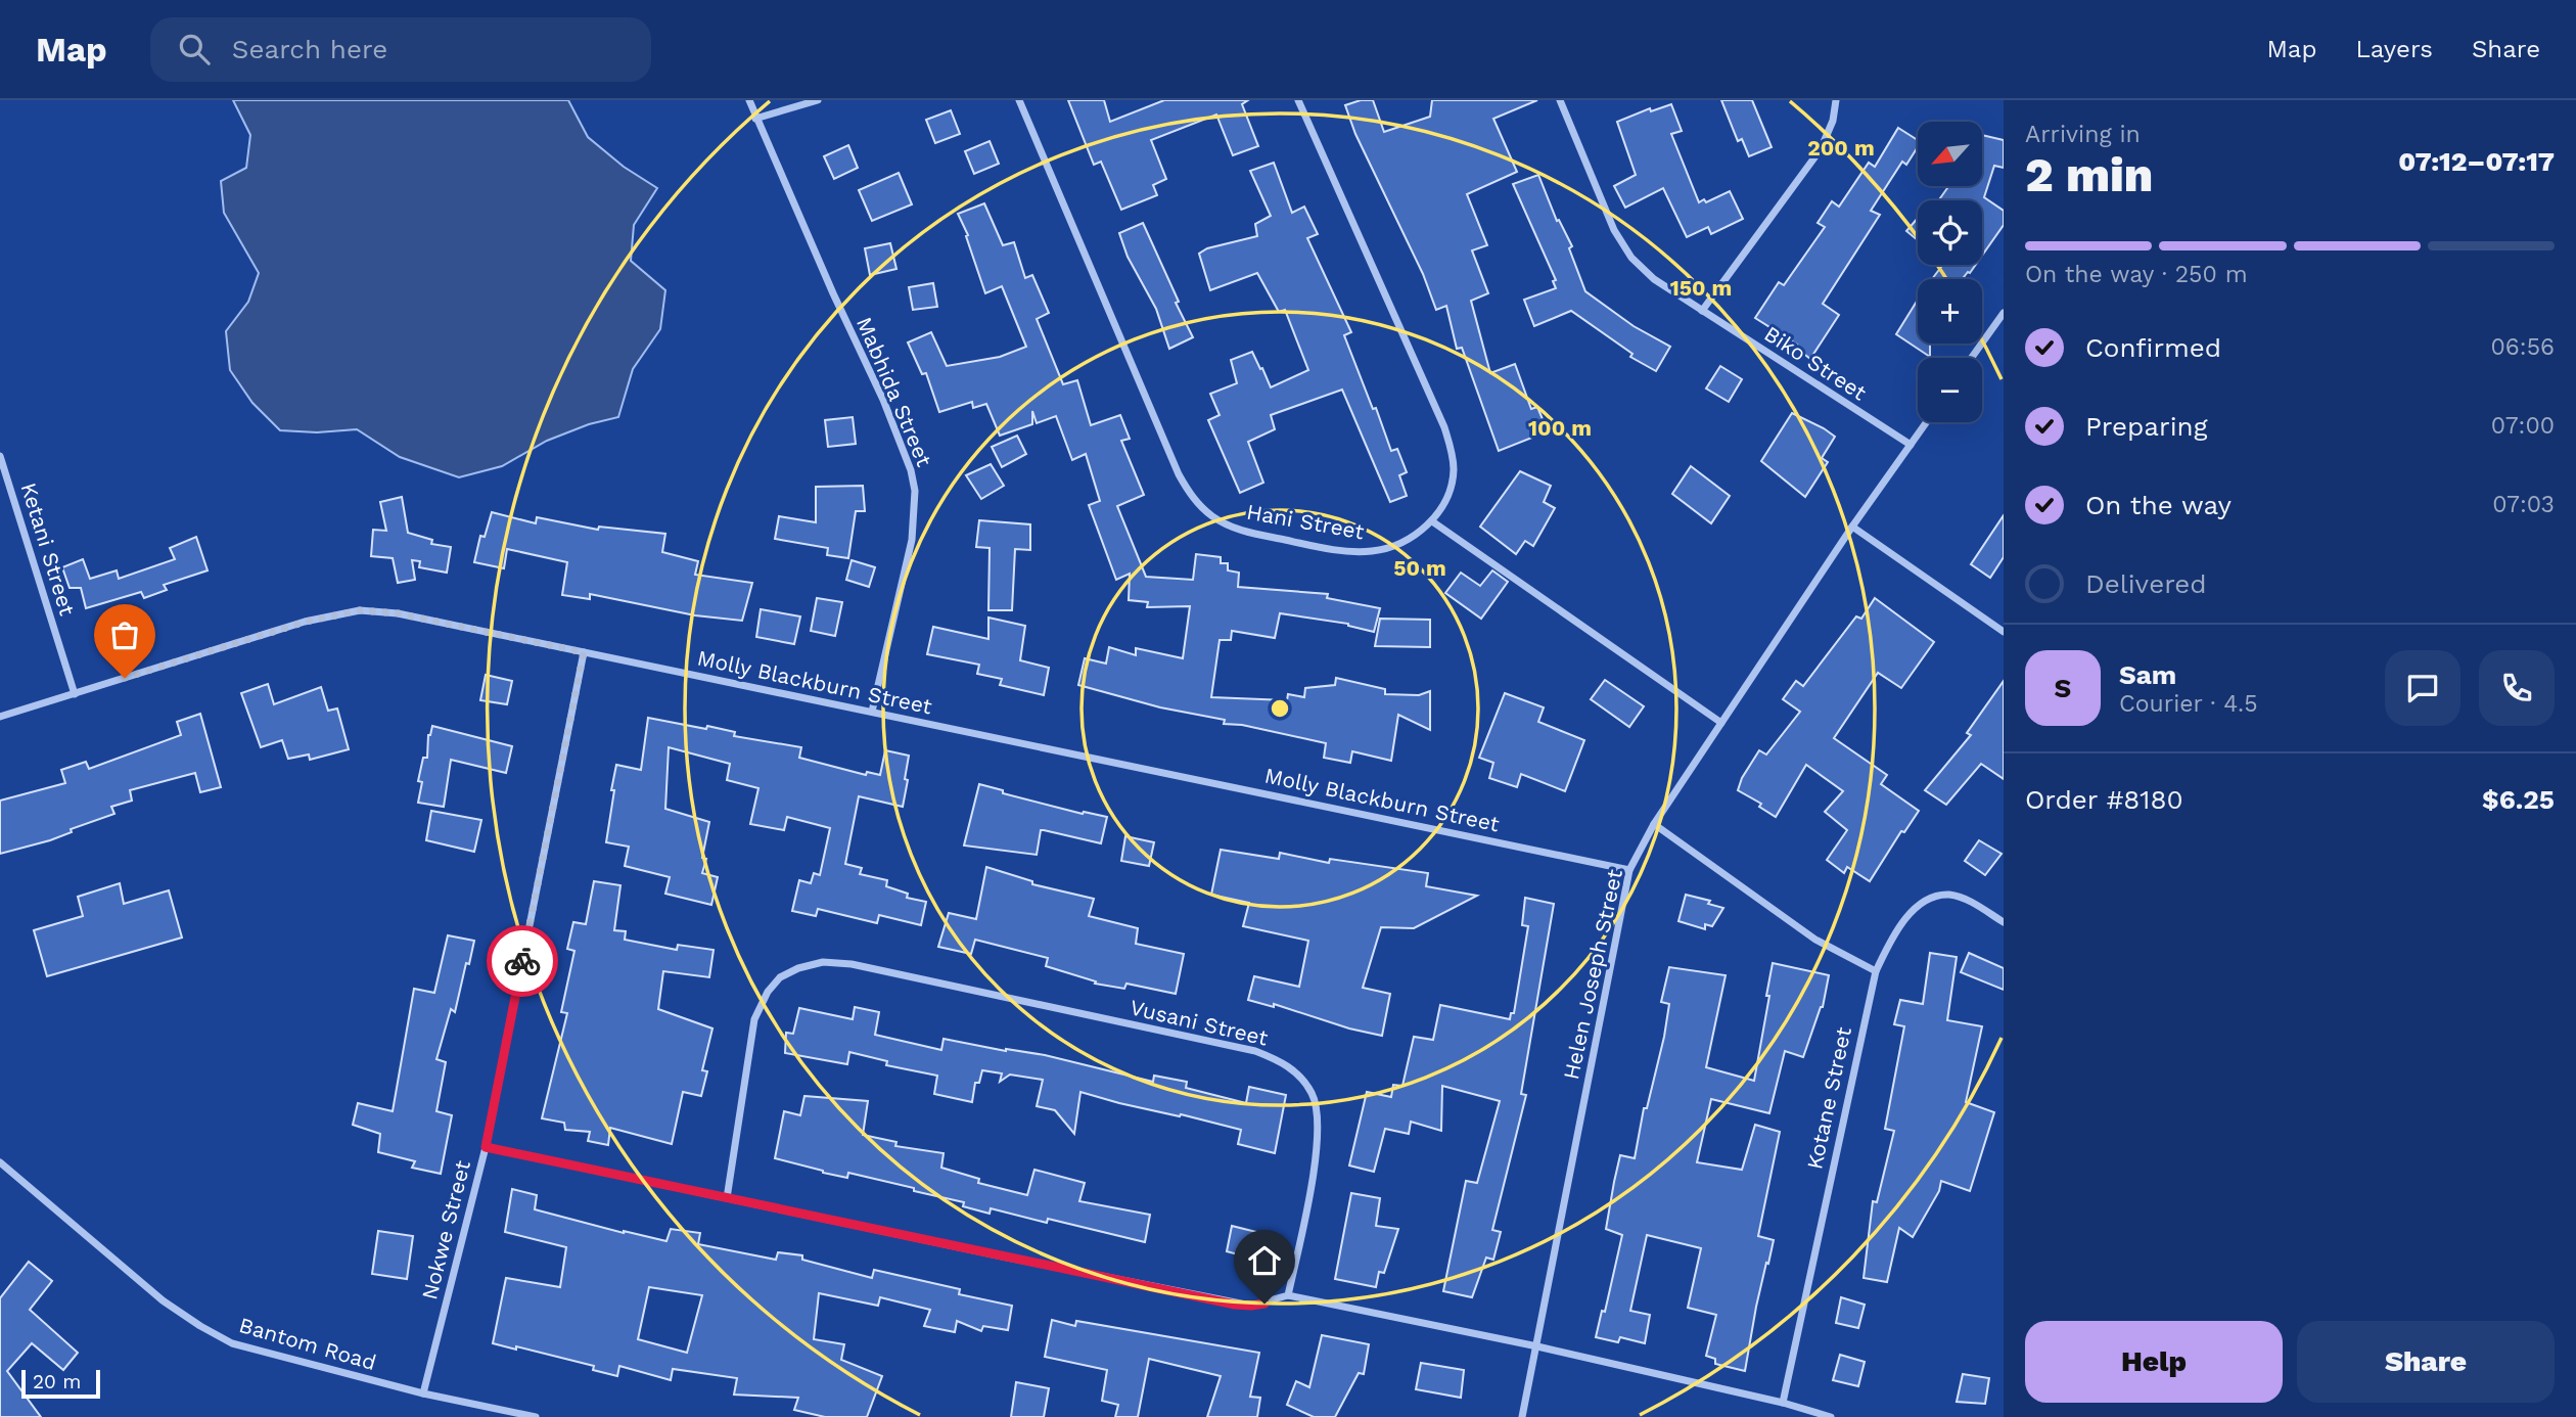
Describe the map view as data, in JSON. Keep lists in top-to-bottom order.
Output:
{
  "streets": {
    "street": [
      "Biko Street",
      "Mabhida Street",
      "Hani Street",
      "Ketani Street",
      "Molly Blackburn Street",
      "Helen Joseph Street",
      "Vusani Street",
      "Kotane Street",
      "Nokwe Street",
      "Bantom Road"
    ]
  },
  "crossings": [
    ["Biko Street", "Helen Joseph Street"],
    ["Mabhida Street", "Molly Blackburn Street"],
    ["Ketani Street", "Molly Blackburn Street"],
    ["Molly Blackburn Street", "Helen Joseph Street"],
    ["Molly Blackburn Street", "Nokwe Street"],
    ["Nokwe Street", "Bantom Road"]
  ],
  "scale_bar": "20 m",
  "north": "bottom left",
  "page": {
    "header": "Map",
    "search": "Search here",
    "nav": ["Map", "Layers", "Share"],
    "heading": ["2 min", "Arriving in", "07:12–07:17"],
    "panel": [
      "Sam",
      "Courier · 4.5",
      "Order #8180",
      "$6.25"
    ],
    "map_buttons": ["+", "−"],
    "bar": "On the way · 250 m",
    "list": [
      ["Confirmed", "06:56"],
      ["Preparing", "07:00"],
      ["On the way", "07:03"],
      "Delivered"
    ],
    "round": "S",
    "buttons": ["Help", "Share"],
    "scale": "20 m"
  },
  "rings": [
    "200 m",
    "150 m",
    "100 m",
    "50 m"
  ]
}
